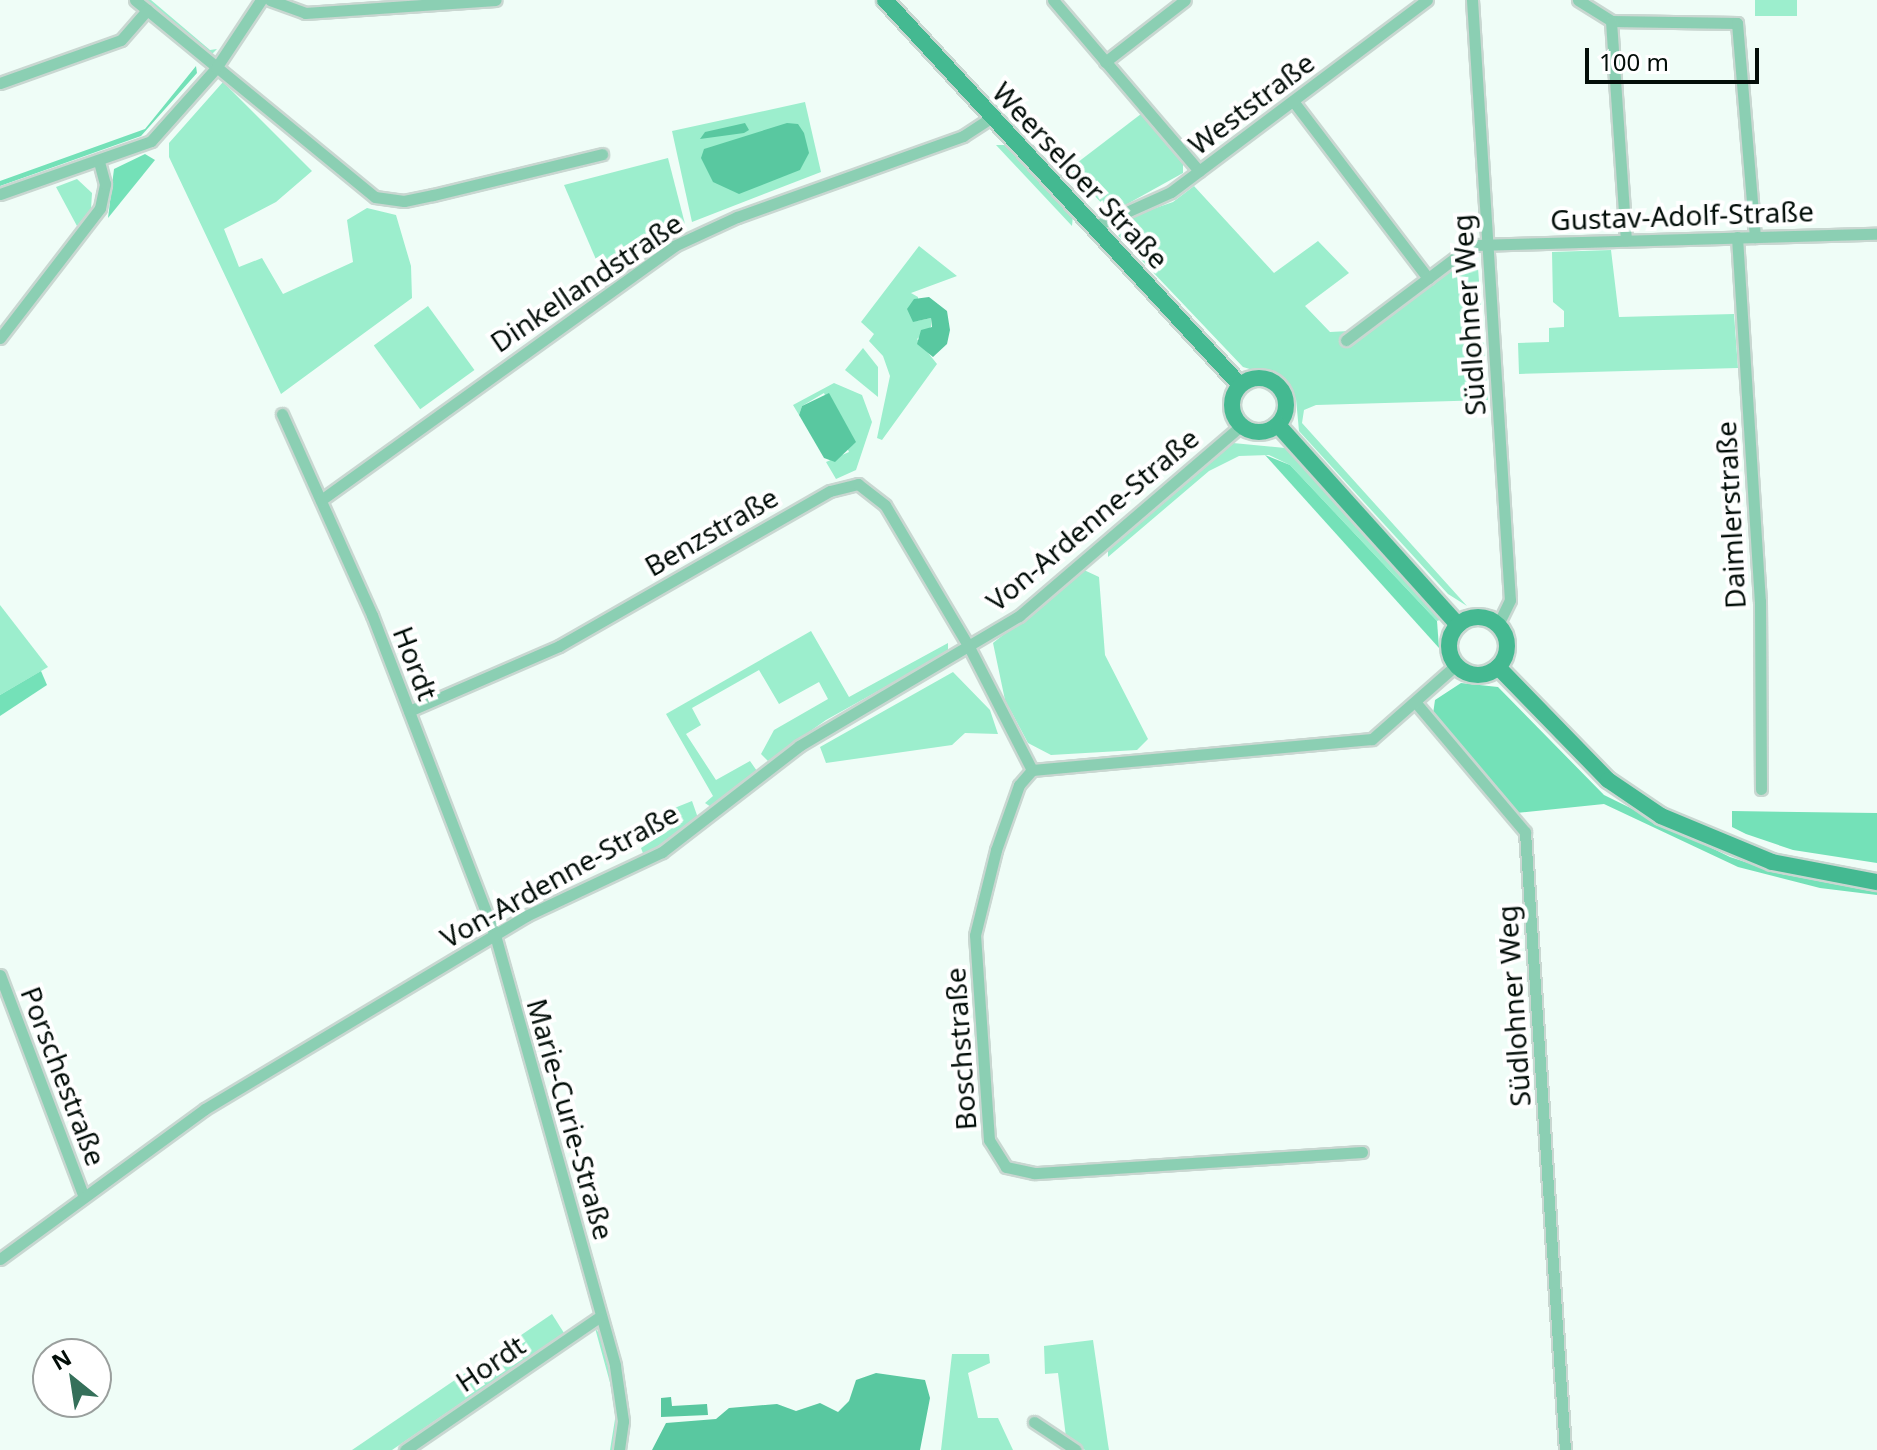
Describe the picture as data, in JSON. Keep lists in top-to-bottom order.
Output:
{
  "streets": {
    "street": [
      "Weststraße",
      "Weerseloer Straße",
      "Gustav-Adolf-Straße",
      "Dinkellandstraße",
      "Südlohner Weg",
      "Daimlerstraße",
      "Von-Ardenne-Straße",
      "Benzstraße",
      "Hordt",
      "Boschstraße",
      "Porschestraße",
      "Marie-Curie-Straße"
    ]
  },
  "crossings": [
    ["Weststraße", "Weerseloer Straße"],
    ["Weerseloer Straße", "Dinkellandstraße"],
    ["Weerseloer Straße", "Von-Ardenne-Straße"],
    ["Gustav-Adolf-Straße", "Südlohner Weg"],
    ["Gustav-Adolf-Straße", "Daimlerstraße"],
    ["Dinkellandstraße", "Hordt"],
    ["Von-Ardenne-Straße", "Benzstraße"],
    ["Von-Ardenne-Straße", "Hordt"],
    ["Von-Ardenne-Straße", "Porschestraße"],
    ["Von-Ardenne-Straße", "Marie-Curie-Straße"],
    ["Benzstraße", "Hordt"],
    ["Hordt", "Marie-Curie-Straße"]
  ],
  "scale_bar": "100 m",
  "north": "top left"
}
